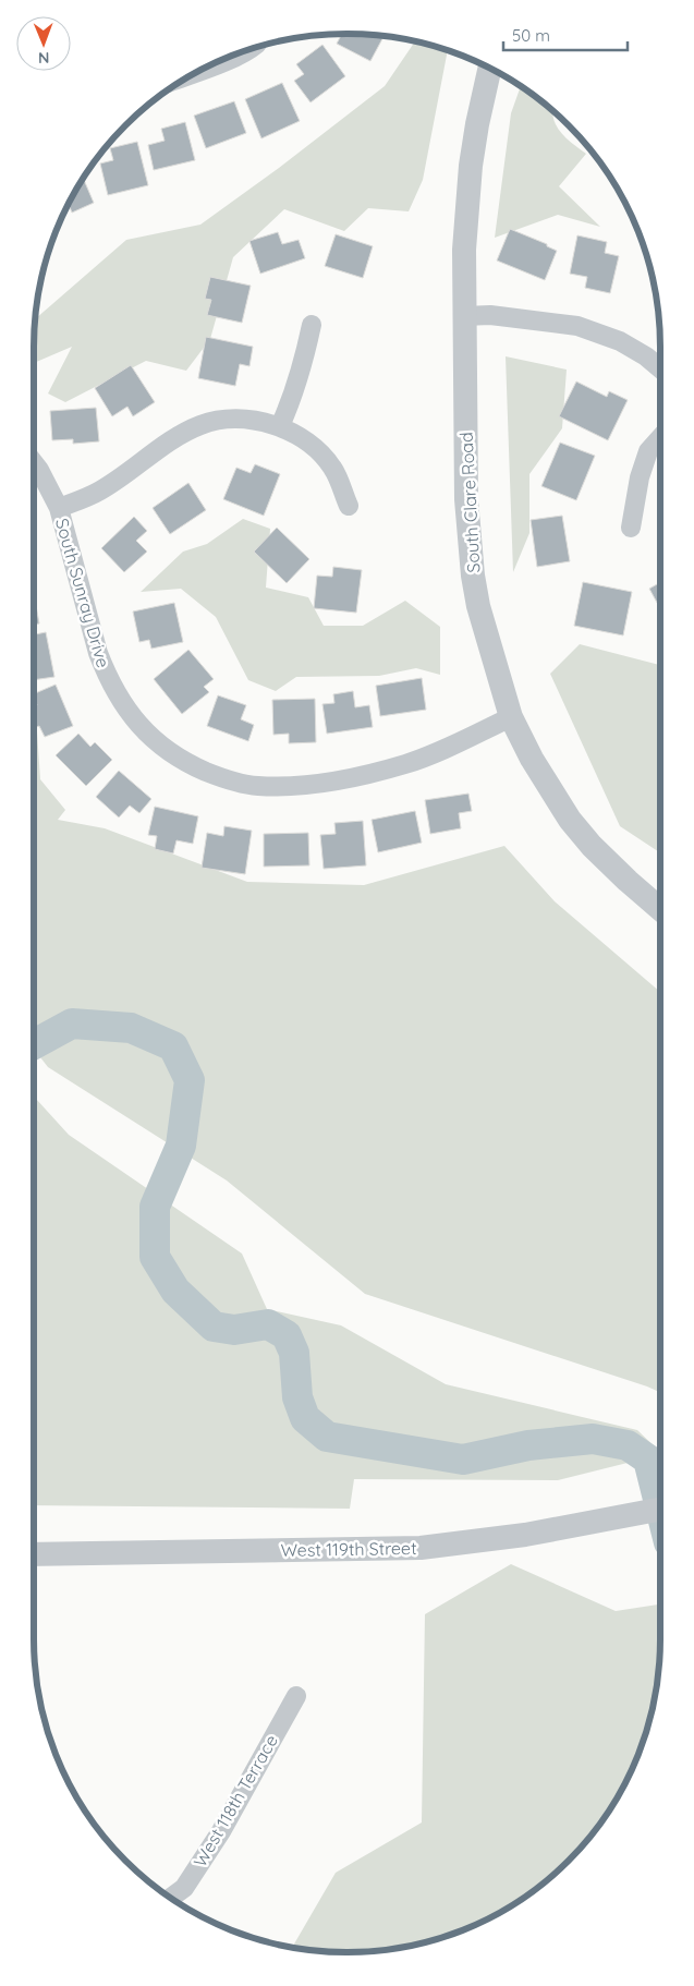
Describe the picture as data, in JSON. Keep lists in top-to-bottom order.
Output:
{
  "streets": {
    "street": [
      "South Clare Road",
      "South Sunray Drive",
      "West 119th Street",
      "West 118th Terrace"
    ]
  },
  "crossings": [
    ["South Clare Road", "South Sunray Drive"]
  ],
  "scale_bar": "50 m",
  "north": "bottom"
}
